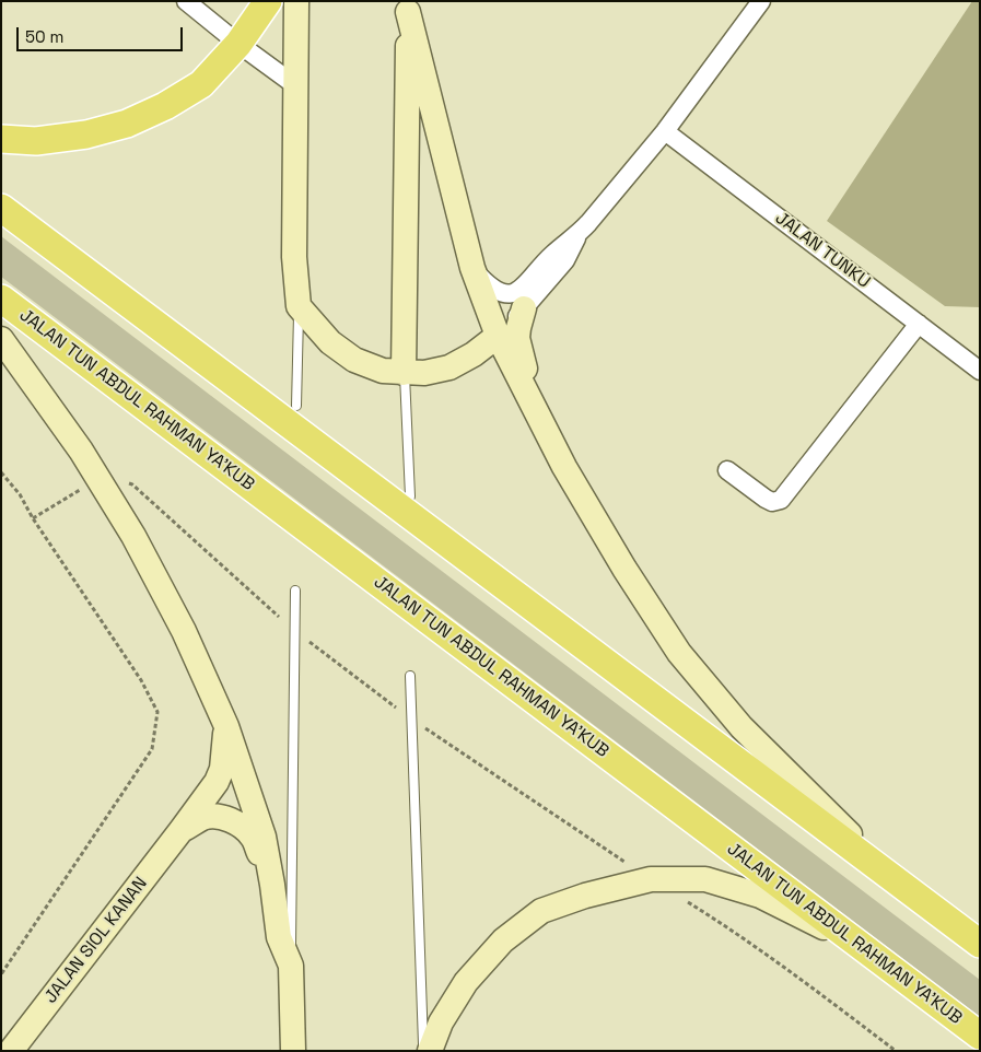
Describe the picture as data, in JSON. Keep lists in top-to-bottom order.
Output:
{
  "streets": {
    "main road": ["JALAN TUN ABDUL RAHMAN YA'KUB"],
    "street": ["JALAN TUNKU", "JALAN SIOL KANAN"]
  },
  "scale_bar": "50 m"
}
